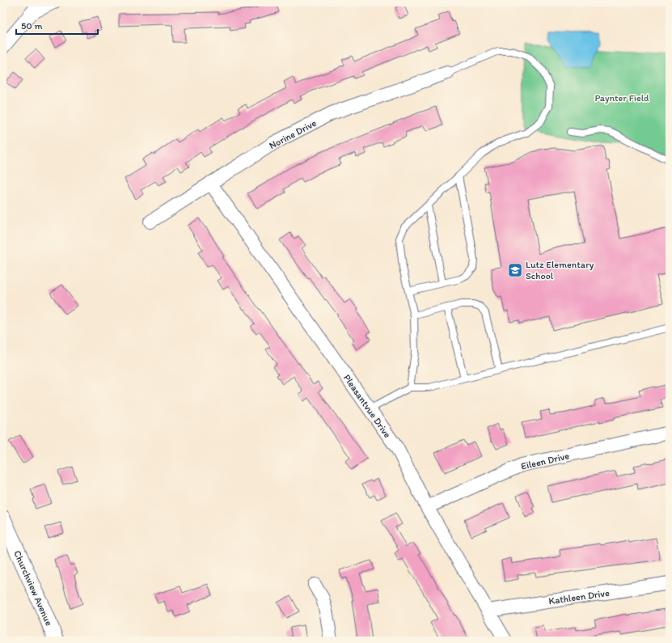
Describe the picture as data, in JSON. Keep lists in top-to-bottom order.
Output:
{
  "streets": {
    "street": [
      "Norine Drive",
      "Pleasantvue Drive",
      "Eileen Drive",
      "Churchview Avenue",
      "Kathleen Drive"
    ]
  },
  "crossings": [
    ["Norine Drive", "Pleasantvue Drive"],
    ["Pleasantvue Drive", "Eileen Drive"],
    ["Pleasantvue Drive", "Kathleen Drive"]
  ],
  "parks": ["Paynter Field"],
  "places": {
    "school or university": ["Lutz Elementary School"]
  },
  "scale_bar": "50 m"
}
